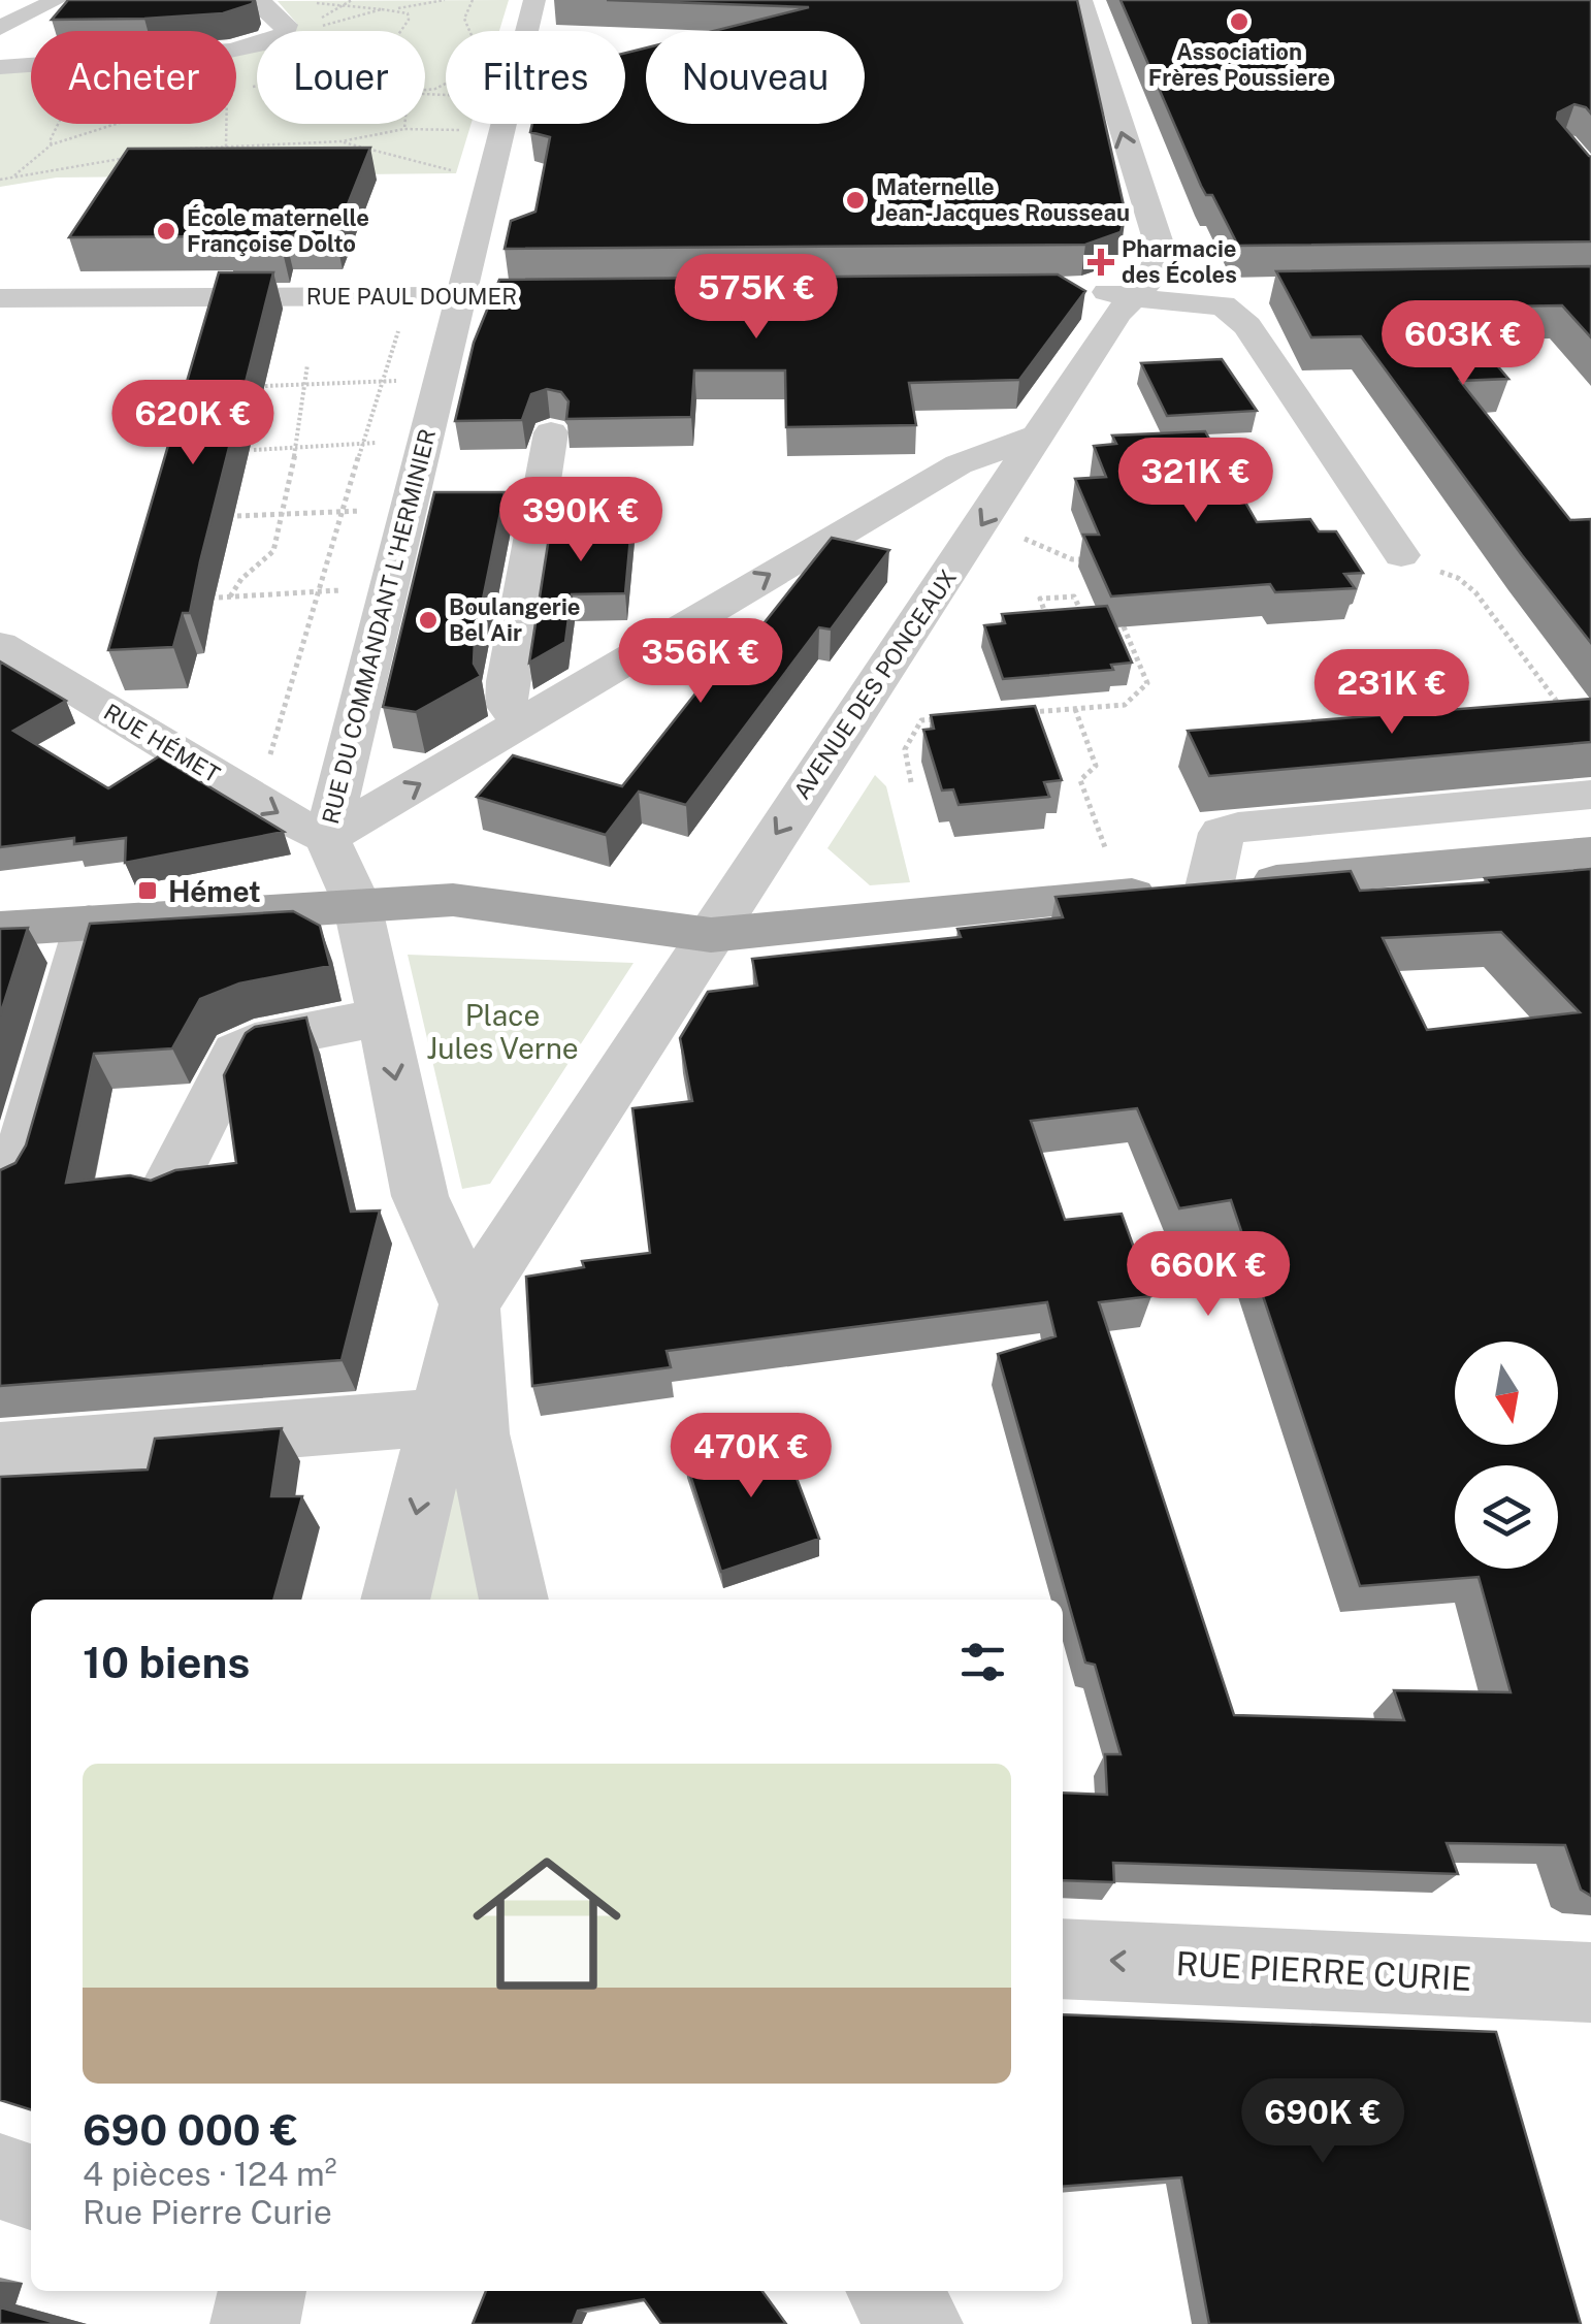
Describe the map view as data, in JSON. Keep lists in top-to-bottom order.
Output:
{
  "streets": {
    "street": [
      "RUE PAUL DOUMER",
      "RUE DU COMMANDANT L'HERMINIER",
      "AVENUE DES PONCEAUX",
      "RUE HÉMET",
      "RUE PIERRE CURIE"
    ]
  },
  "crossings": [
    ["RUE PAUL DOUMER", "RUE DU COMMANDANT L'HERMINIER"],
    ["RUE DU COMMANDANT L'HERMINIER", "AVENUE DES PONCEAUX"],
    ["RUE DU COMMANDANT L'HERMINIER", "RUE HÉMET"]
  ],
  "one_way": ["AVENUE DES PONCEAUX", "RUE HÉMET", "RUE PIERRE CURIE"],
  "parks": ["Place Jules Verne"],
  "places": {
    "other": [
      "Association Frères Poussiere",
      "Maternelle Jean-Jacques Rousseau",
      "École maternelle Françoise Dolto",
      "Boulangerie Bel Air"
    ],
    "health": ["Pharmacie des Écoles"],
    "transit": ["Hémet"]
  },
  "north": "bottom",
  "page": {
    "chip": [
      "Acheter",
      "Louer",
      "Filtres",
      "Nouveau"
    ],
    "price": [
      "575K €",
      "603K €",
      "620K €",
      "321K €",
      "390K €",
      "356K €",
      "231K €",
      "660K €",
      "470K €",
      "690K €"
    ],
    "heading": "10 biens",
    "list": [
      {
        "name": "690 000 €",
        "note": "4 pièces · 124 m² · Rue Pierre Curie"
      }
    ]
  }
}
